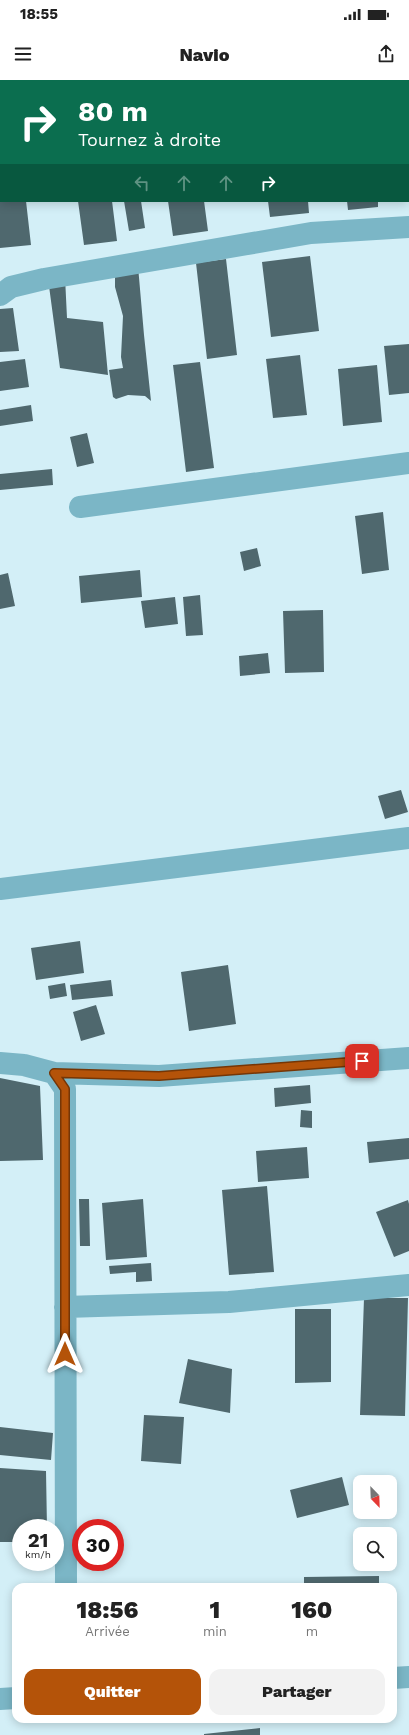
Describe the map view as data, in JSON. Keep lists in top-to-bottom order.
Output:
{
  "north": "bottom right",
  "page": {
    "status": "18:55",
    "header": "Navio",
    "turn": ["80 m", "Tournez à droite"],
    "speed": "21 km/h",
    "limit": "30",
    "eta": [
      "18:56",
      "Arrivée",
      "1",
      "min",
      "160",
      "m"
    ],
    "buttons": ["Quitter", "Partager"]
  }
}
